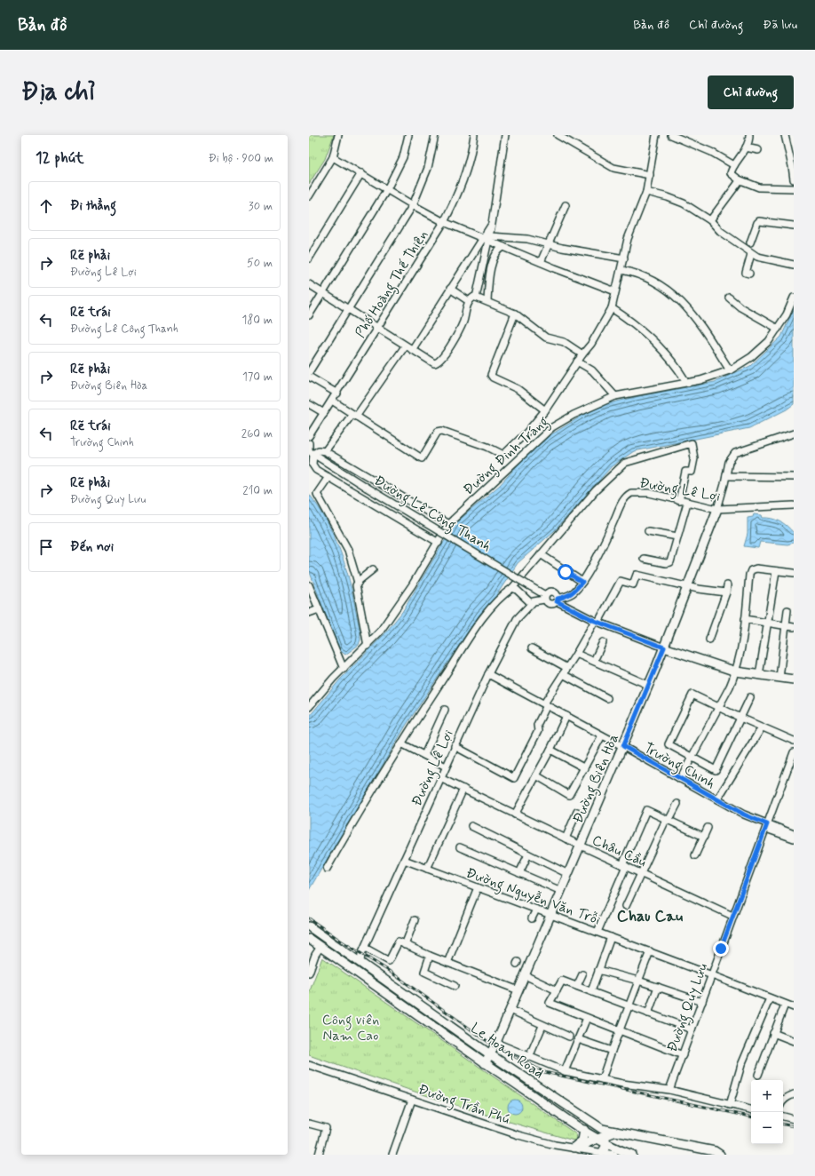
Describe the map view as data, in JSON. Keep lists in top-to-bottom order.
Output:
{
  "streets": {
    "main road": ["Đường Biên Hòa", "Le Hoan Road"],
    "street": [
      "Phố Hoàng Thế Thiện",
      "Đường Đinh Tráng",
      "Đường Lê Lợi",
      "Đường Lê Công Thanh",
      "Trường Chinh",
      "Châu Cầu",
      "Đường Nguyễn Văn Trỗi",
      "Đường Quy Lưu",
      "Đường Trần Phú"
    ]
  },
  "crossings": [
    ["Đường Lê Lợi", "Đường Lê Công Thanh"],
    ["Đường Lê Lợi", "Trường Chinh"],
    ["Đường Lê Lợi", "Đường Biên Hòa"],
    ["Đường Lê Lợi", "Châu Cầu"],
    ["Đường Lê Lợi", "Đường Nguyễn Văn Trỗi"],
    ["Đường Lê Lợi", "Le Hoan Road"],
    ["Trường Chinh", "Đường Biên Hòa"],
    ["Trường Chinh", "Đường Quy Lưu"],
    ["Đường Biên Hòa", "Châu Cầu"],
    ["Đường Biên Hòa", "Đường Nguyễn Văn Trỗi"],
    ["Đường Biên Hòa", "Le Hoan Road"],
    ["Châu Cầu", "Đường Quy Lưu"],
    ["Đường Nguyễn Văn Trỗi", "Đường Quy Lưu"]
  ],
  "districts": ["Chau Cau"],
  "parks": ["Công viên Nam Cao"],
  "page": {
    "header": "Bản đồ",
    "nav": ["Bản đồ", "Chỉ đường", "Đã lưu"],
    "buttons": "Chỉ đường",
    "title": "Địa chỉ",
    "heading": ["12 phút", "Đi bộ · 900 m"],
    "list": [
      ["Đi thẳng", "30 m"],
      ["Rẽ phải", "Đường Lê Lợi", "50 m"],
      ["Rẽ trái", "Đường Lê Công Thanh", "180 m"],
      ["Rẽ phải", "Đường Biên Hòa", "170 m"],
      ["Rẽ trái", "Trường Chinh", "260 m"],
      ["Rẽ phải", "Đường Quy Lưu", "210 m"],
      "Đến nơi"
    ],
    "map_buttons": ["+", "−"]
  }
}
